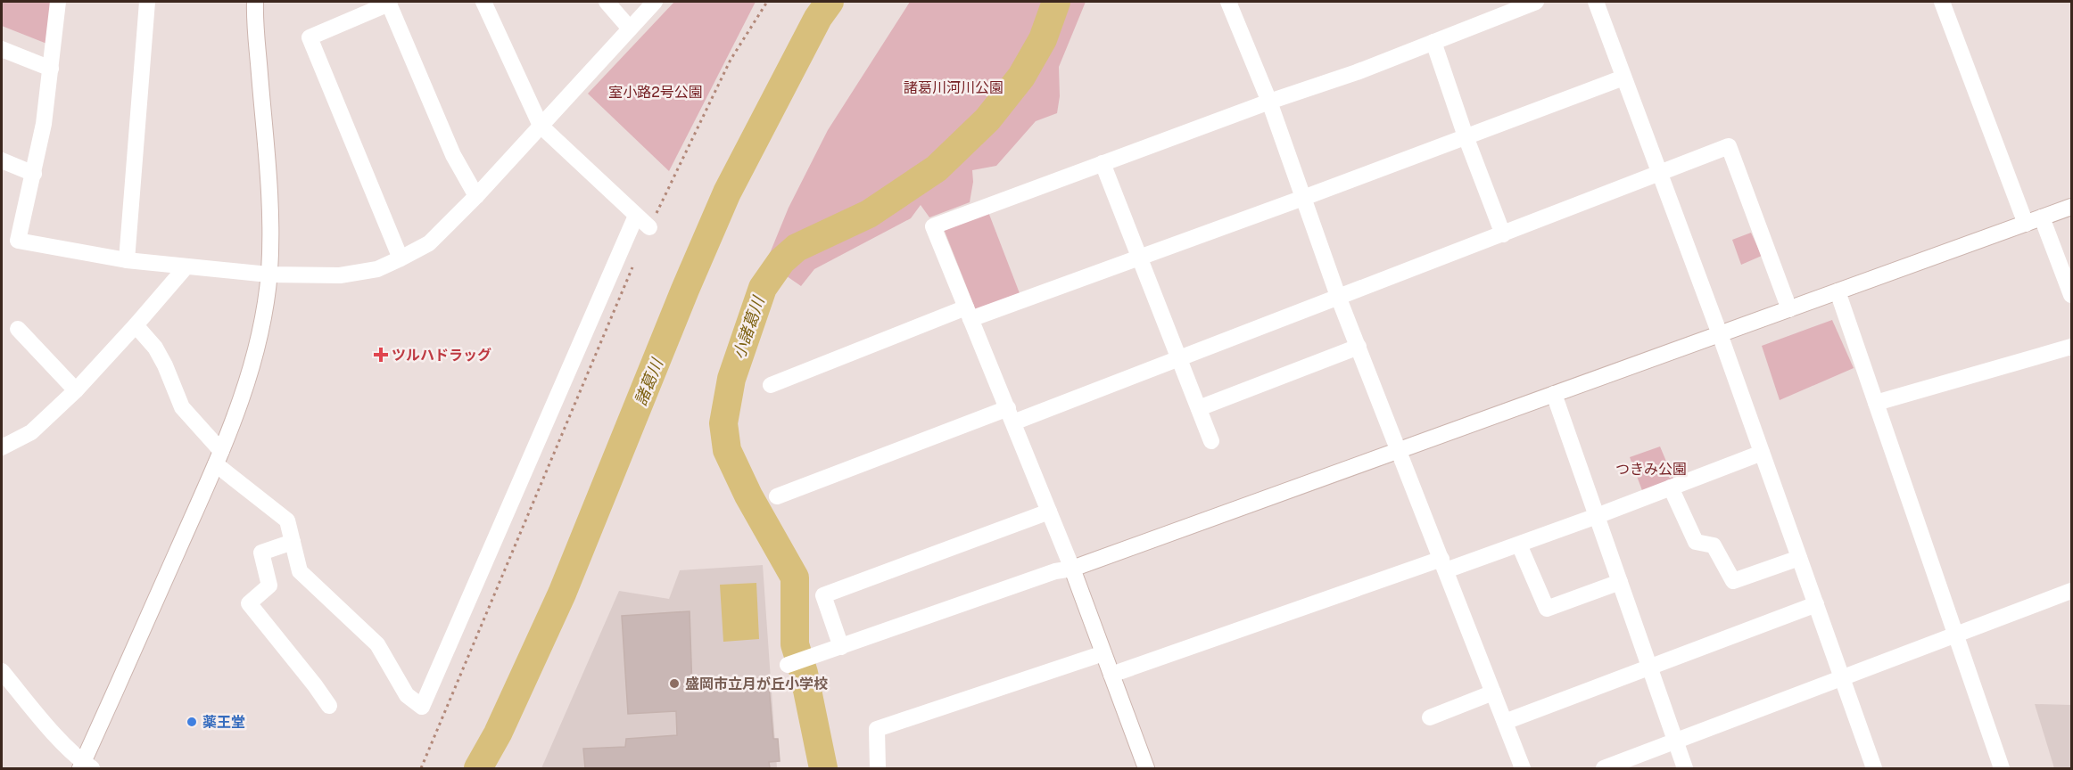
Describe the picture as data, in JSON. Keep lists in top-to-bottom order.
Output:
{
  "water": ["小諸葛川", "諸葛川"],
  "parks": ["諸葛川河川公園", "室小路2号公園", "つきみ公園"],
  "places": {
    "health": ["ツルハドラッグ"],
    "other": ["盛岡市立月が丘小学校", "薬王堂"]
  }
}
